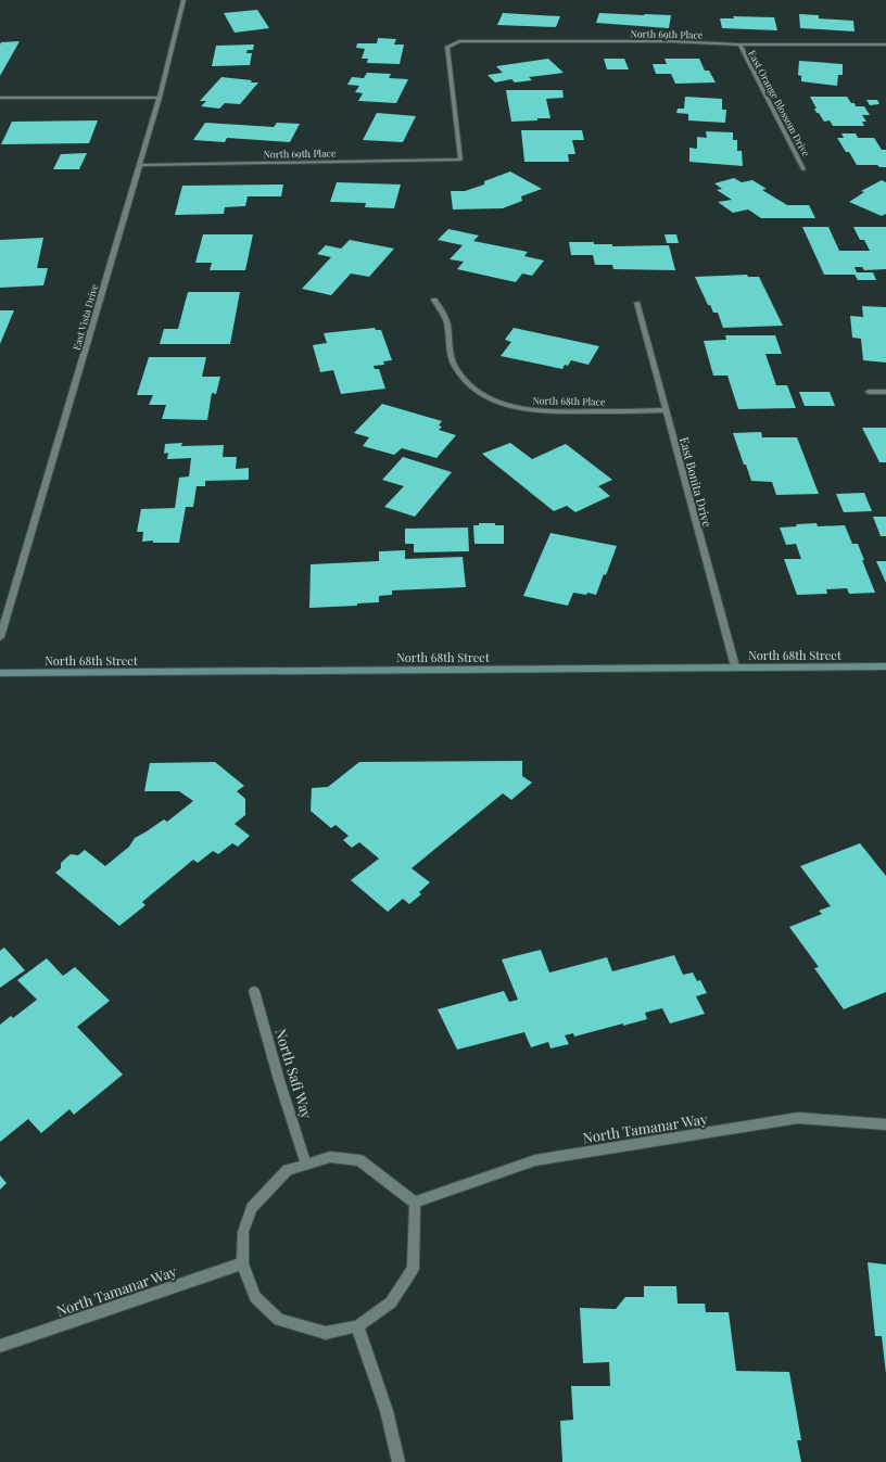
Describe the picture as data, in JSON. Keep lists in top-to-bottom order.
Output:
{
  "streets": {
    "street": [
      "North 69th Place",
      "East Orange Blossom Drive",
      "East Vista Drive",
      "North 68th Place",
      "East Bonita Drive",
      "North 68th Street",
      "North Safi Way",
      "North Tamanar Way"
    ]
  },
  "crossings": [
    ["North 69th Place", "East Orange Blossom Drive"],
    ["North 69th Place", "East Vista Drive"],
    ["North 68th Place", "East Bonita Drive"],
    ["East Bonita Drive", "North 68th Street"]
  ]
}
